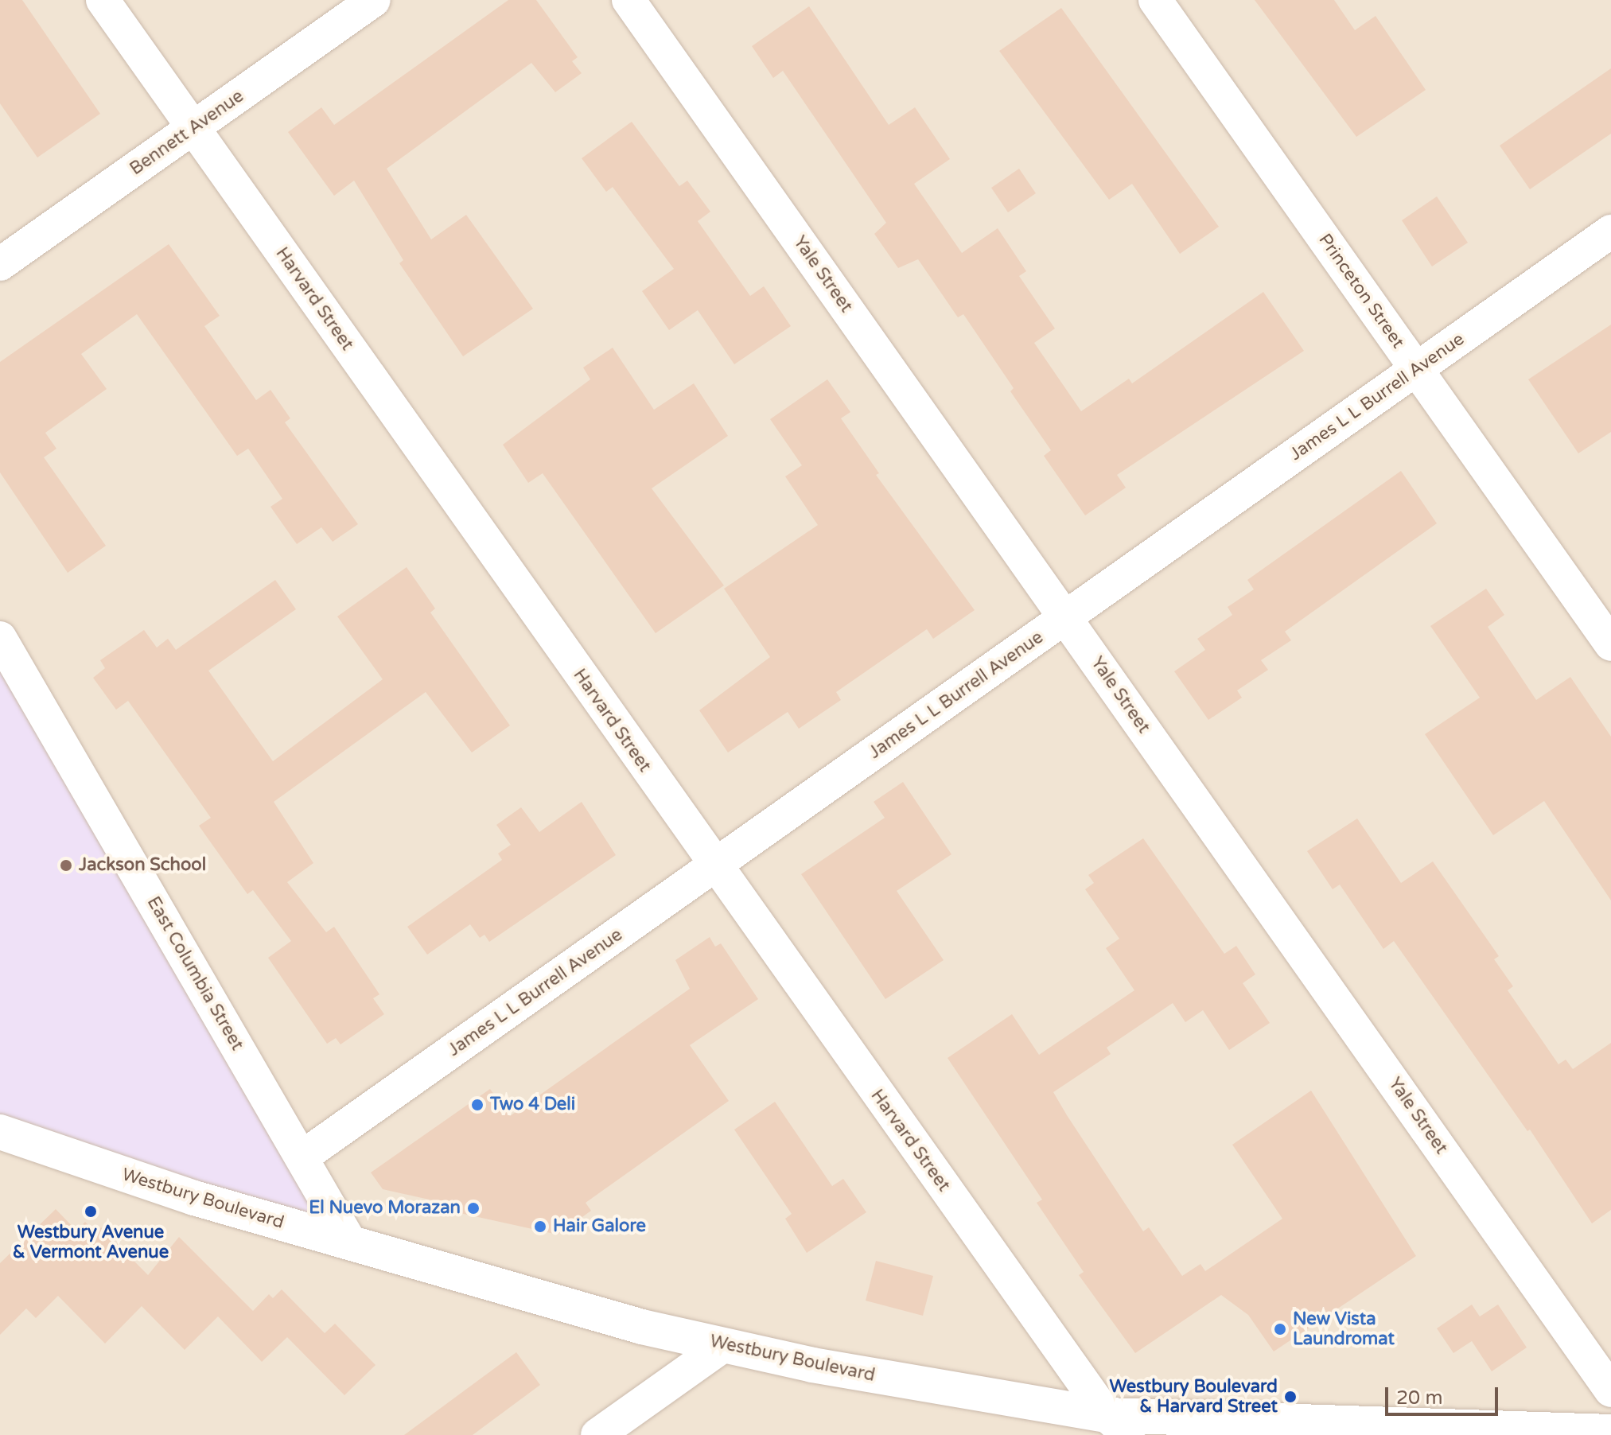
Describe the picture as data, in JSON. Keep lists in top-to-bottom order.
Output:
{
  "streets": {
    "street": [
      "Bennett Avenue",
      "Yale Street",
      "Princeton Street",
      "Harvard Street",
      "James L L Burrell Avenue",
      "East Columbia Street",
      "Westbury Boulevard"
    ]
  },
  "crossings": [
    ["Bennett Avenue", "Harvard Street"],
    ["Yale Street", "James L L Burrell Avenue"],
    ["Princeton Street", "James L L Burrell Avenue"],
    ["Harvard Street", "James L L Burrell Avenue"],
    ["Harvard Street", "Westbury Boulevard"],
    ["James L L Burrell Avenue", "East Columbia Street"],
    ["East Columbia Street", "Westbury Boulevard"]
  ],
  "places": [
    "Jackson School",
    "Two 4 Deli",
    "El Nuevo Morazan",
    "Westbury Avenue & Vermont Avenue",
    "Hair Galore",
    "New Vista Laundromat",
    "Westbury Boulevard & Harvard Street"
  ],
  "scale_bar": "20 m"
}
